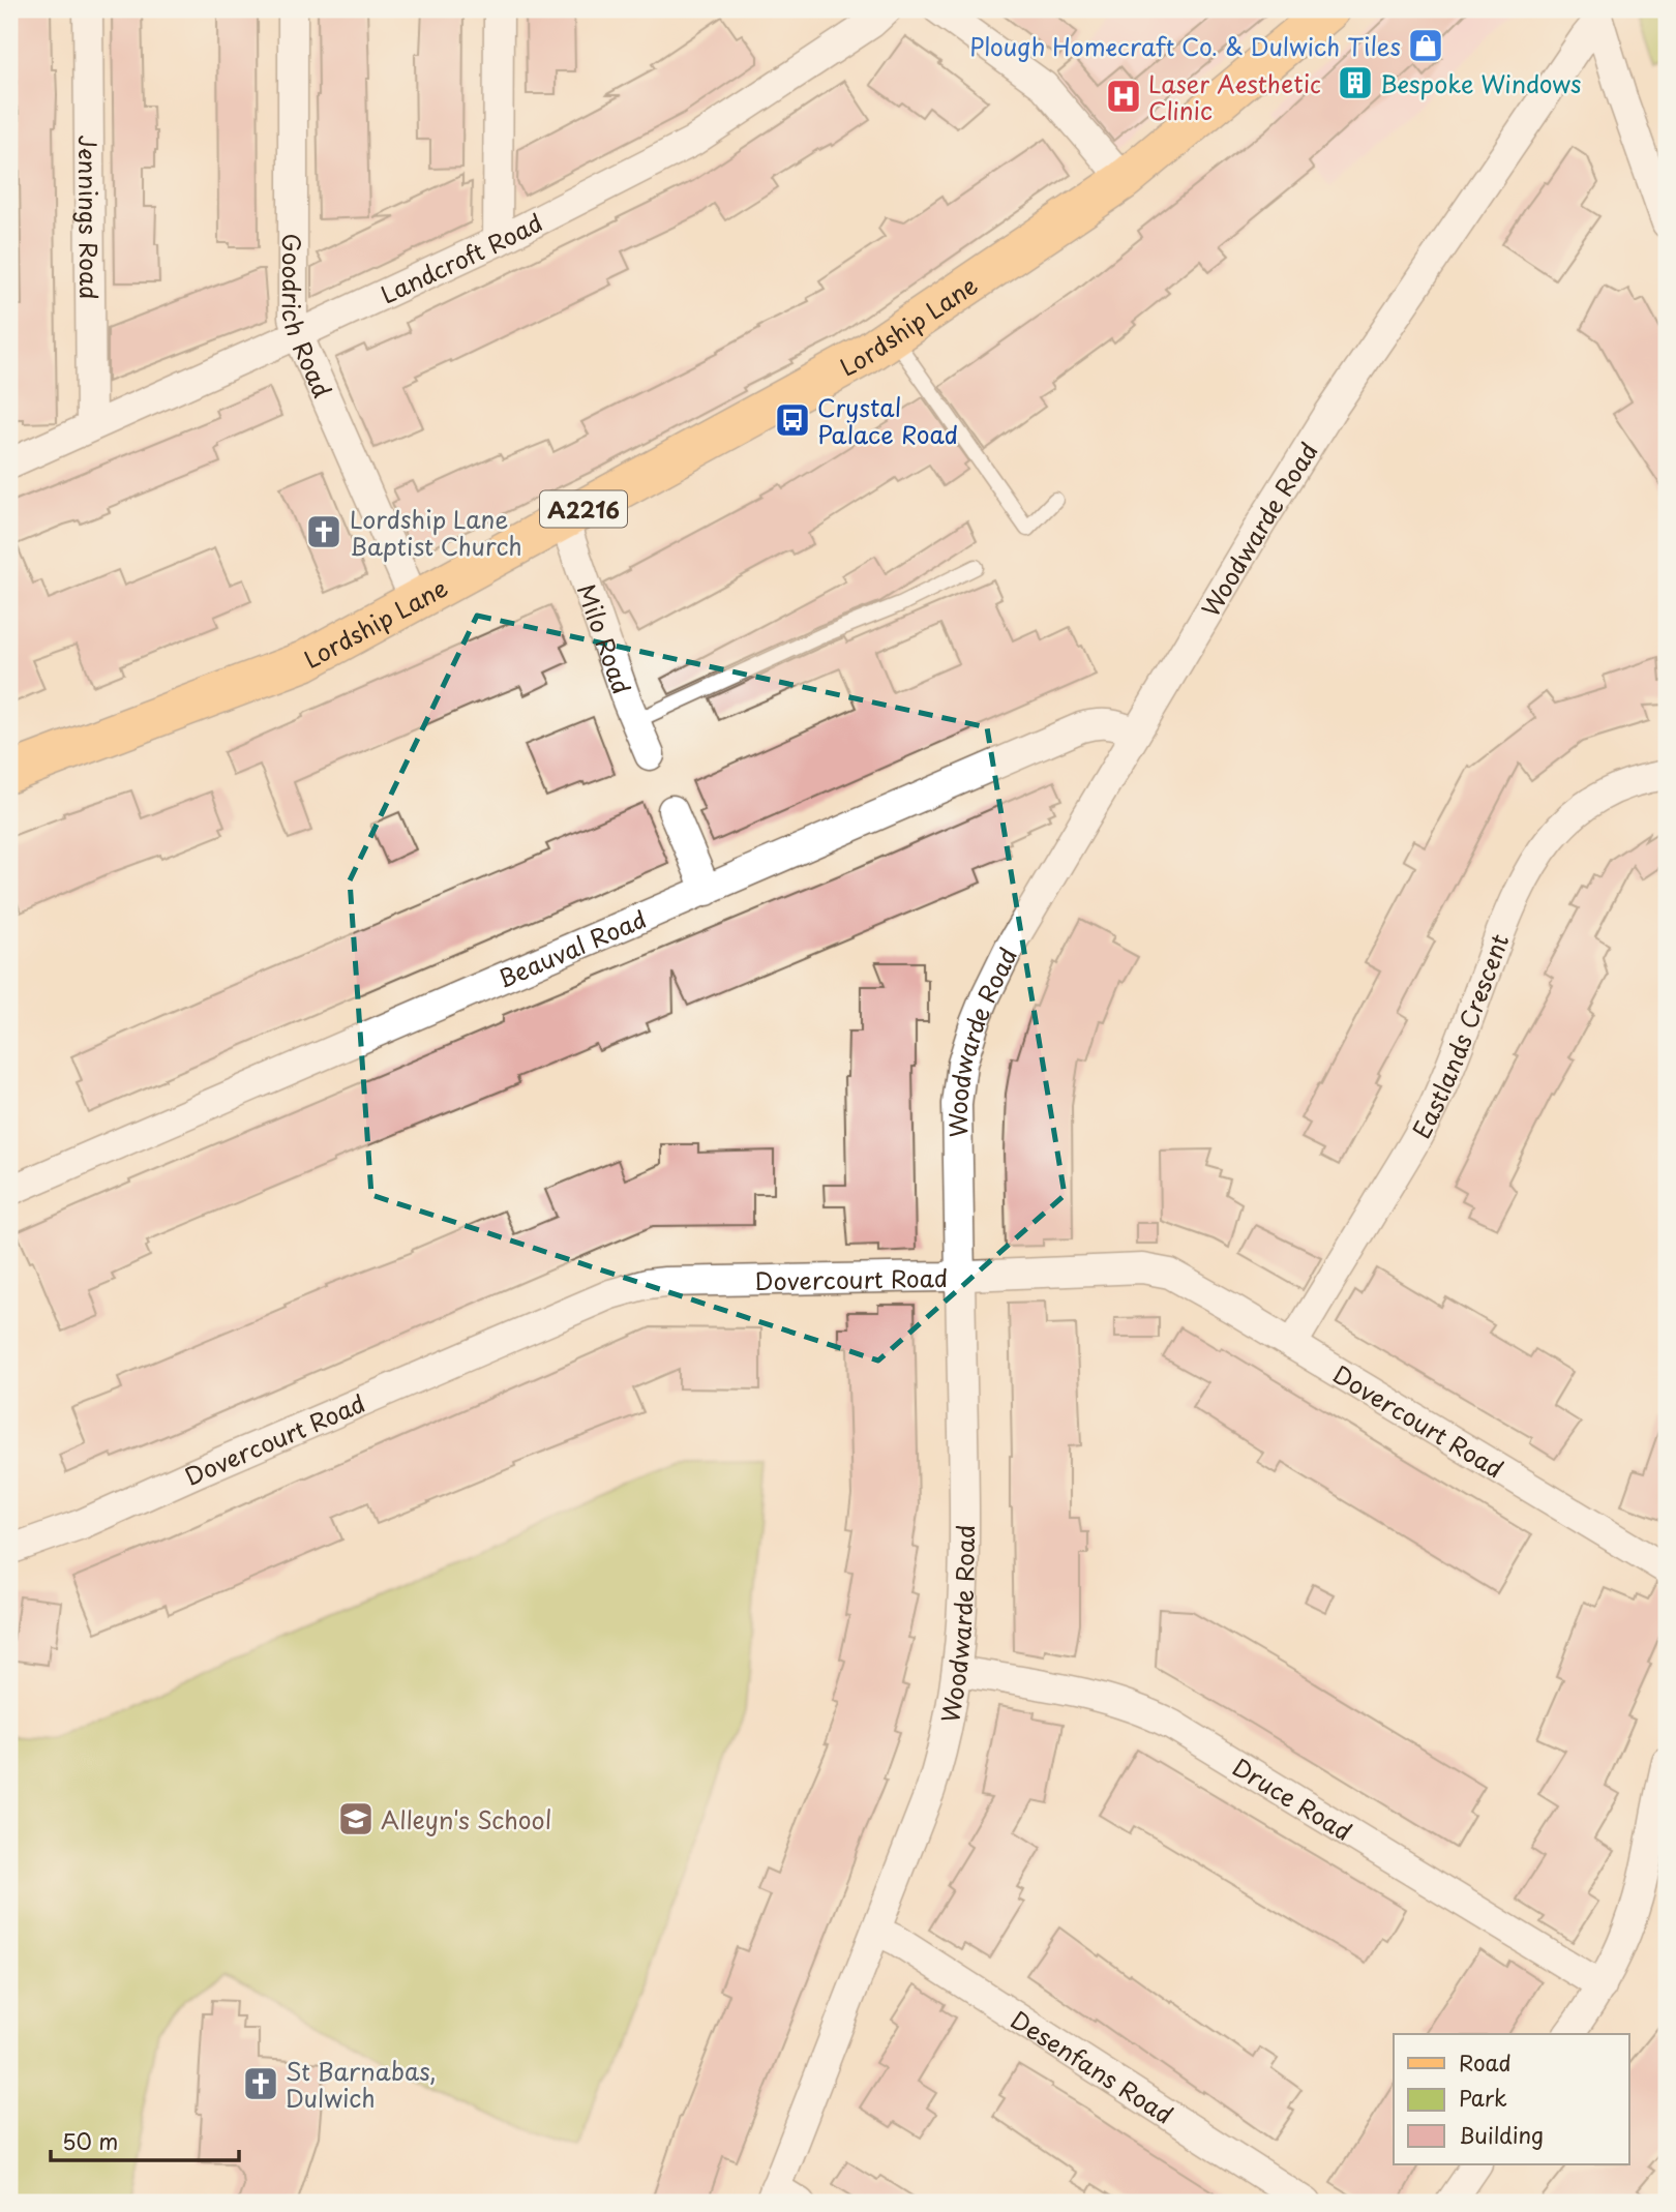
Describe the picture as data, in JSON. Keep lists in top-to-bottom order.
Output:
{
  "streets": {
    "main road": ["Lordship Lane", "A2216"],
    "street": [
      "Jennings Road",
      "Landcroft Road",
      "Goodrich Road",
      "Woodwarde Road",
      "Milo Road",
      "Beauval Road",
      "Eastlands Crescent",
      "Dovercourt Road",
      "Druce Road",
      "Desenfans Road"
    ]
  },
  "crossings": [
    ["Jennings Road", "Landcroft Road"],
    ["Landcroft Road", "Goodrich Road"],
    ["Goodrich Road", "Lordship Lane"],
    ["Lordship Lane", "Milo Road"],
    ["Woodwarde Road", "Beauval Road"],
    ["Woodwarde Road", "Dovercourt Road"],
    ["Woodwarde Road", "Druce Road"],
    ["Woodwarde Road", "Desenfans Road"],
    ["Eastlands Crescent", "Dovercourt Road"]
  ],
  "places": {
    "shop": ["Plough Homecraft Co. & Dulwich Tiles"],
    "building": ["Bespoke Windows"],
    "hospital": ["Laser Aesthetic Clinic"],
    "bus stop": ["Crystal Palace Road"],
    "church": ["Lordship Lane Baptist Church", "St Barnabas, Dulwich"],
    "school or university": ["Alleyn's School"]
  },
  "legend": ["Road", "Park", "Building"],
  "scale_bar": "50 m"
}
